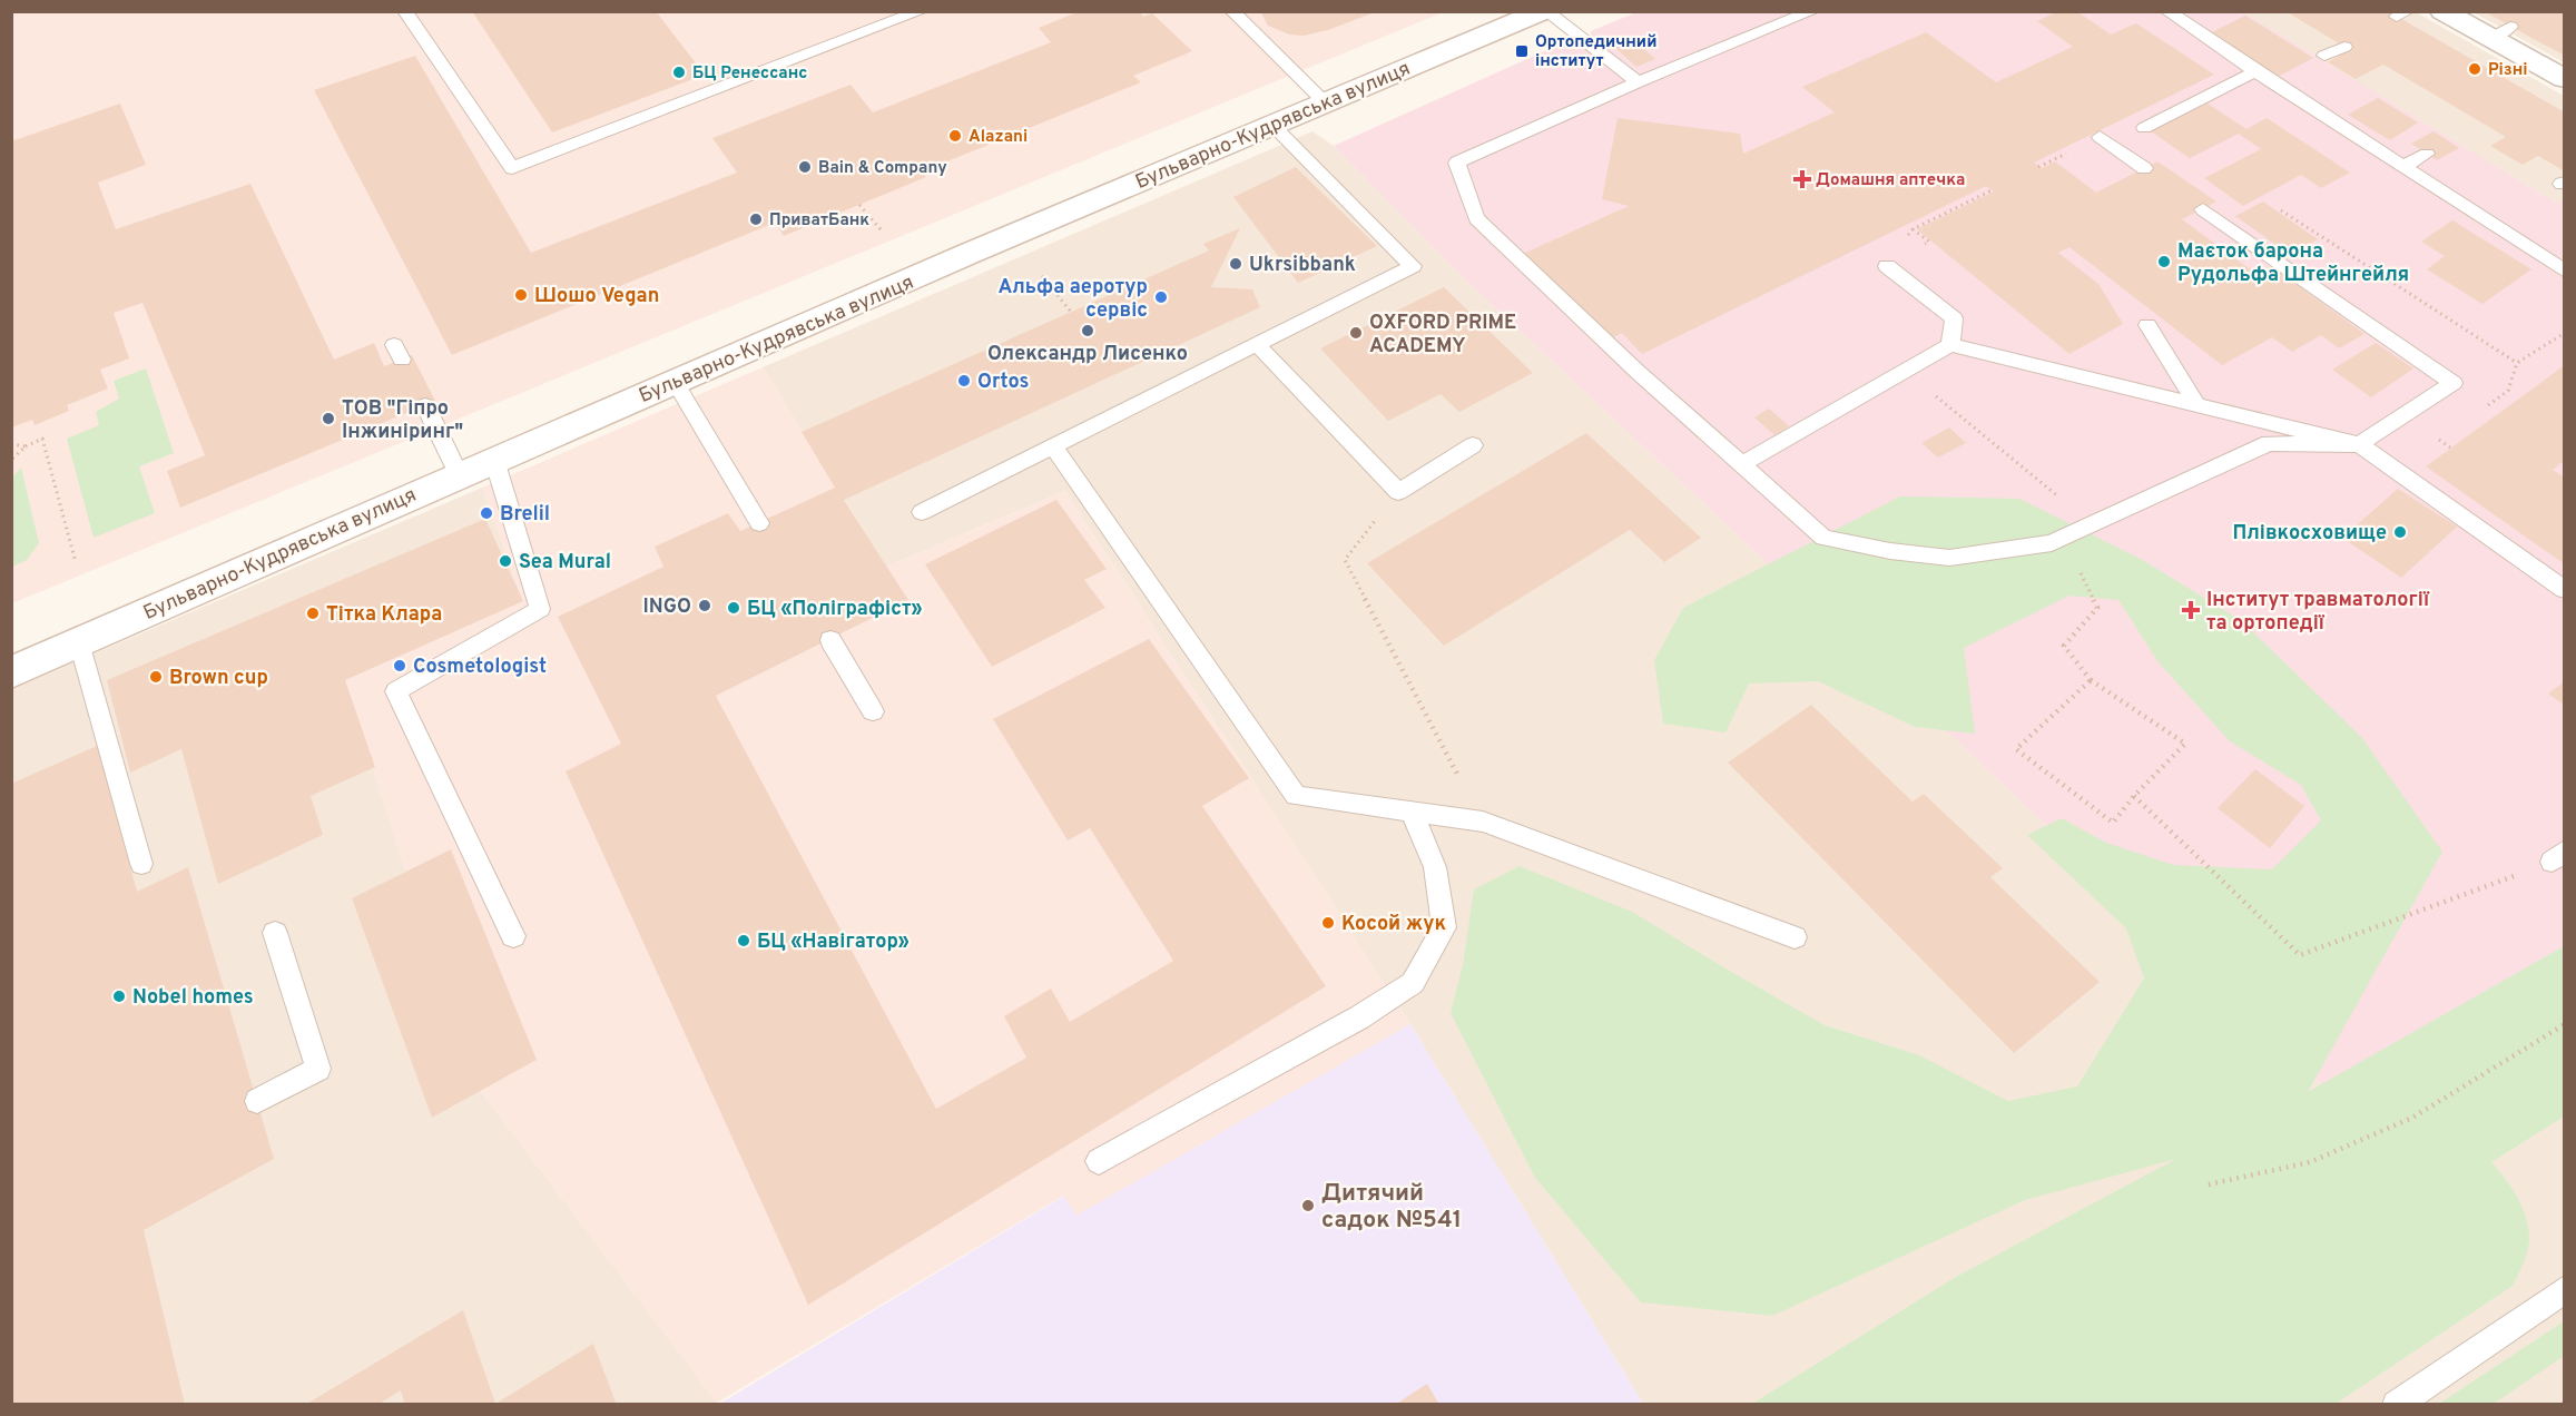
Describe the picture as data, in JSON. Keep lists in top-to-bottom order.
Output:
{
  "streets": {
    "main road": ["Бульварно-Кудрявська вулиця"]
  },
  "places": {
    "transit": ["Ортопедичний інститут"],
    "other": [
      "Різні",
      "БЦ Ренессанс",
      "Alazani",
      "Bain & Company",
      "ПриватБанк",
      "Маєток барона Рудольфа Штейнгейля",
      "Ukrsibbank",
      "Шошо Vegan",
      "Альфа аеротур сервіс",
      "Олександр Лисенко",
      "OXFORD PRIME ACADEMY",
      "Ortos",
      "ТОВ \"Гіпро Інжиніринг\"",
      "Brelil",
      "Плівкосховище",
      "Sea Mural",
      "INGO",
      "БЦ «Поліграфіст»",
      "Тітка Клара",
      "Cosmetologist",
      "Brown cup",
      "Косой жук",
      "БЦ «Навігатор»",
      "Nobel homes",
      "Дитячий садок №541"
    ],
    "health": ["Домашня аптечка", "Інститут травматології та ортопедії"]
  }
}
